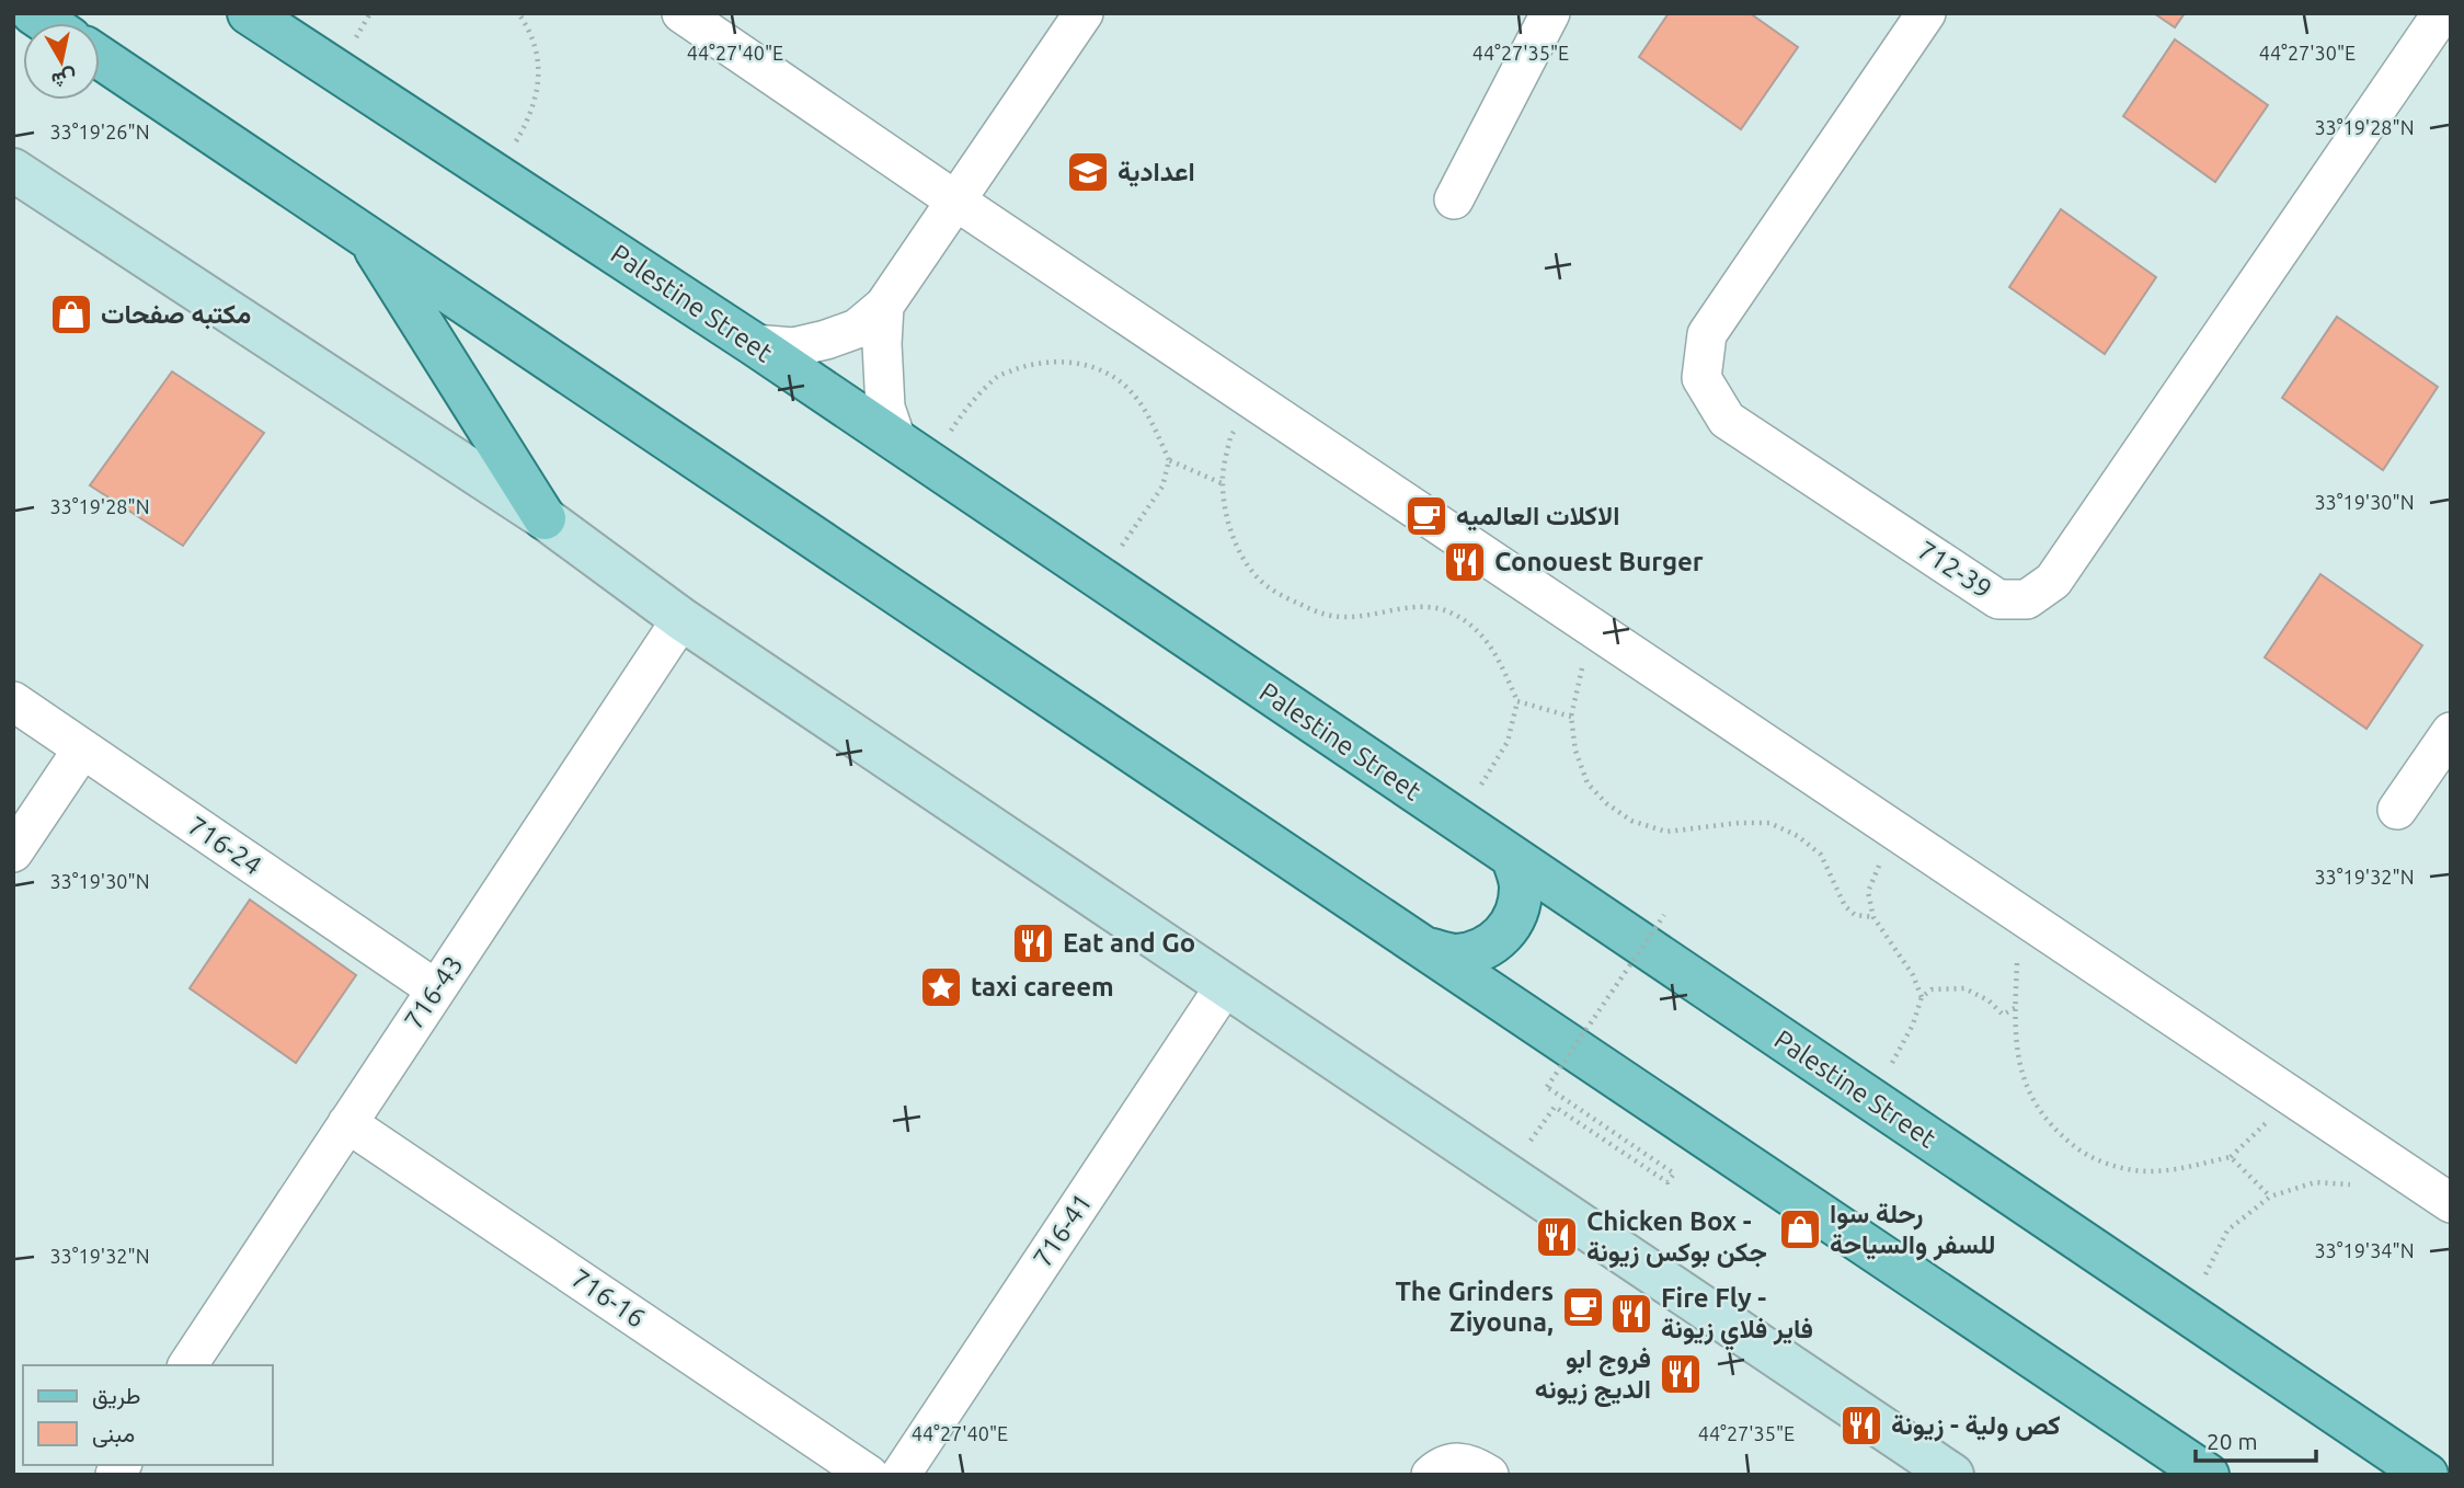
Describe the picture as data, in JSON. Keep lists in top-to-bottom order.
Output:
{
  "streets": {
    "main road": ["Palestine Street"],
    "street": [
      "712-39",
      "716-24",
      "716-43",
      "716-41",
      "716-16"
    ]
  },
  "crossings": [
    ["716-24", "716-43"],
    ["716-43", "716-16"]
  ],
  "places": {
    "school or university": ["اعدادية"],
    "shop": ["مكتبه صفحات", "رحلة سوا للسفر والسياحة"],
    "cafe": ["الاكلات العالميه", "The Grinders Ziyouna,"],
    "restaurant": [
      "Conouest Burger",
      "Eat and Go",
      "Chicken Box - جكن بوكس زيونة",
      "Fire Fly - فاير فلاي زيونة",
      "فروج ابو الديج زيونه",
      "كص ولية - زيونة"
    ],
    "place": ["taxi careem"]
  },
  "legend": ["طريق", "مبنى"],
  "scale_bar": "20 m",
  "north": "bottom",
  "coordinates": [
    "44°27'40\"E",
    "44°27'35\"E",
    "44°27'30\"E",
    "33°19'28\"N",
    "33°19'26\"N",
    "33°19'30\"N",
    "33°19'32\"N",
    "33°19'34\"N"
  ]
}
